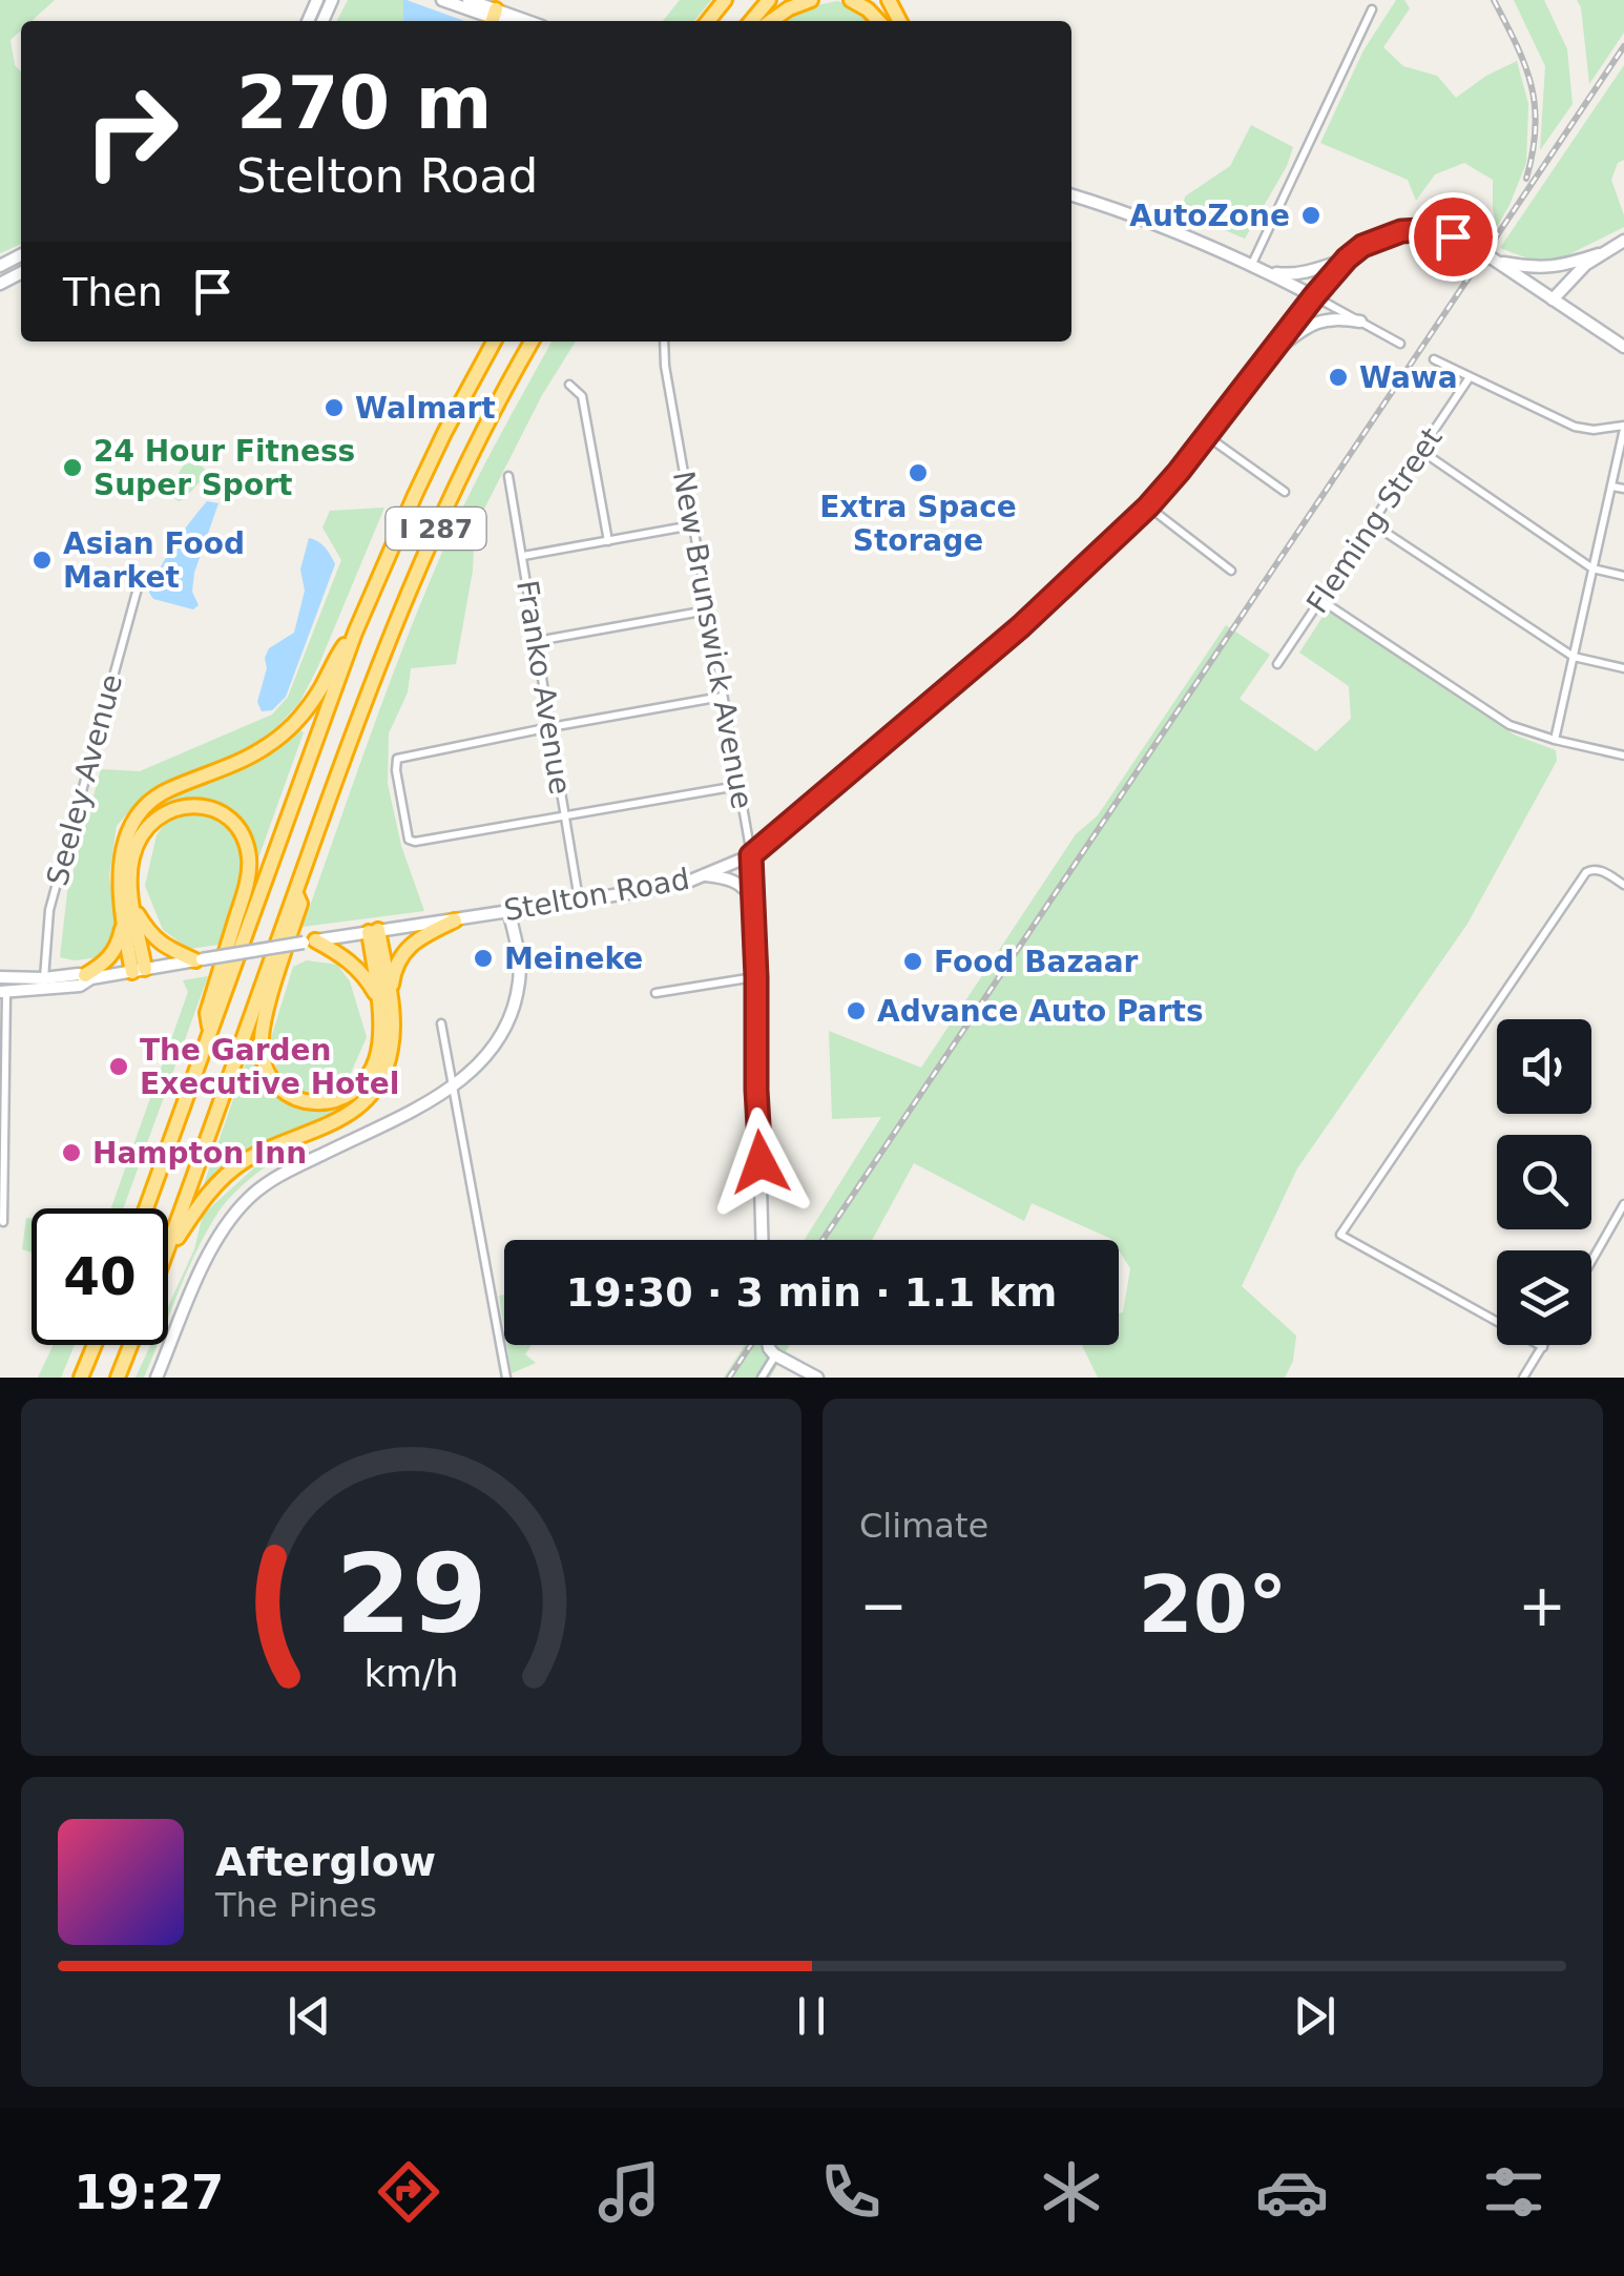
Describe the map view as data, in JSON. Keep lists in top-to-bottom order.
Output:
{
  "streets": {
    "highway": ["I 287"],
    "main road": ["New Brunswick Avenue", "Stelton Road"],
    "street": ["Fleming Street", "Franko Avenue", "Seeley Avenue"]
  },
  "crossings": [
    ["New Brunswick Avenue", "Stelton Road"],
    ["Franko Avenue", "Stelton Road"],
    ["Seeley Avenue", "Stelton Road"]
  ],
  "places": [
    "AutoZone",
    "Wawa",
    "Walmart",
    "24 Hour Fitness Super Sport",
    "Extra Space Storage",
    "Asian Food Market",
    "Meineke",
    "Food Bazaar",
    "Advance Auto Parts",
    "The Garden Executive Hotel",
    "Hampton Inn"
  ],
  "page": {
    "turn": ["270 m", "Stelton Road"],
    "then": "Then",
    "limit": "40",
    "trip": "19:30 · 3 min · 1.1 km",
    "tile": "Climate",
    "heat": ["−", "20°", "+"],
    "song": ["Afterglow", "The Pines"],
    "tabs": "19:27",
    "gauge": ["29", "km/h"]
  }
}
